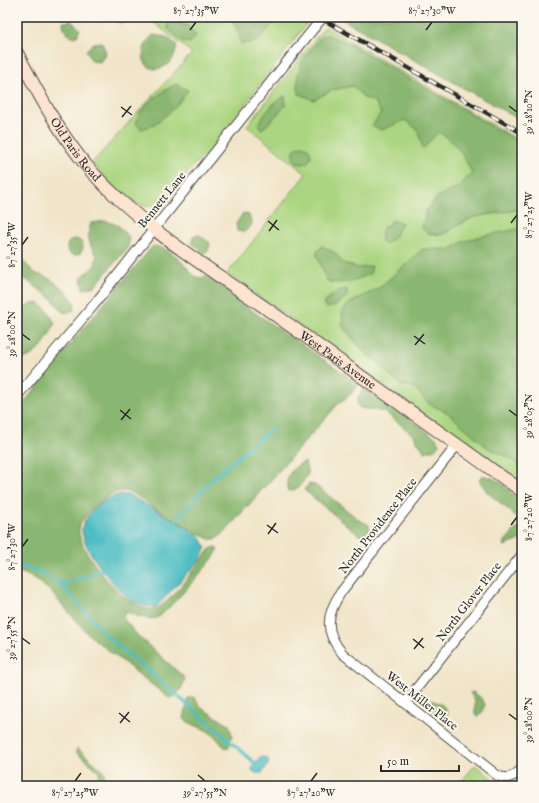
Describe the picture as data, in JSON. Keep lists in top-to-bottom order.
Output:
{
  "streets": {
    "main road": ["Old Paris Road", "West Paris Avenue"],
    "street": [
      "Bennett Lane",
      "North Providence Place",
      "North Glover Place",
      "West Miller Place"
    ]
  },
  "crossings": [
    ["Old Paris Road", "Bennett Lane"],
    ["Old Paris Road", "West Paris Avenue"],
    ["Bennett Lane", "West Paris Avenue"],
    ["West Paris Avenue", "North Providence Place"],
    ["North Providence Place", "West Miller Place"],
    ["North Glover Place", "West Miller Place"]
  ],
  "scale_bar": "50 m",
  "coordinates": [
    "87°27'35\"W",
    "87°27'30\"W",
    "39°28'10\"N",
    "87°27'25\"W",
    "39°28'00\"N",
    "39°28'05\"N",
    "87°27'20\"W",
    "39°27'55\"N"
  ]
}
